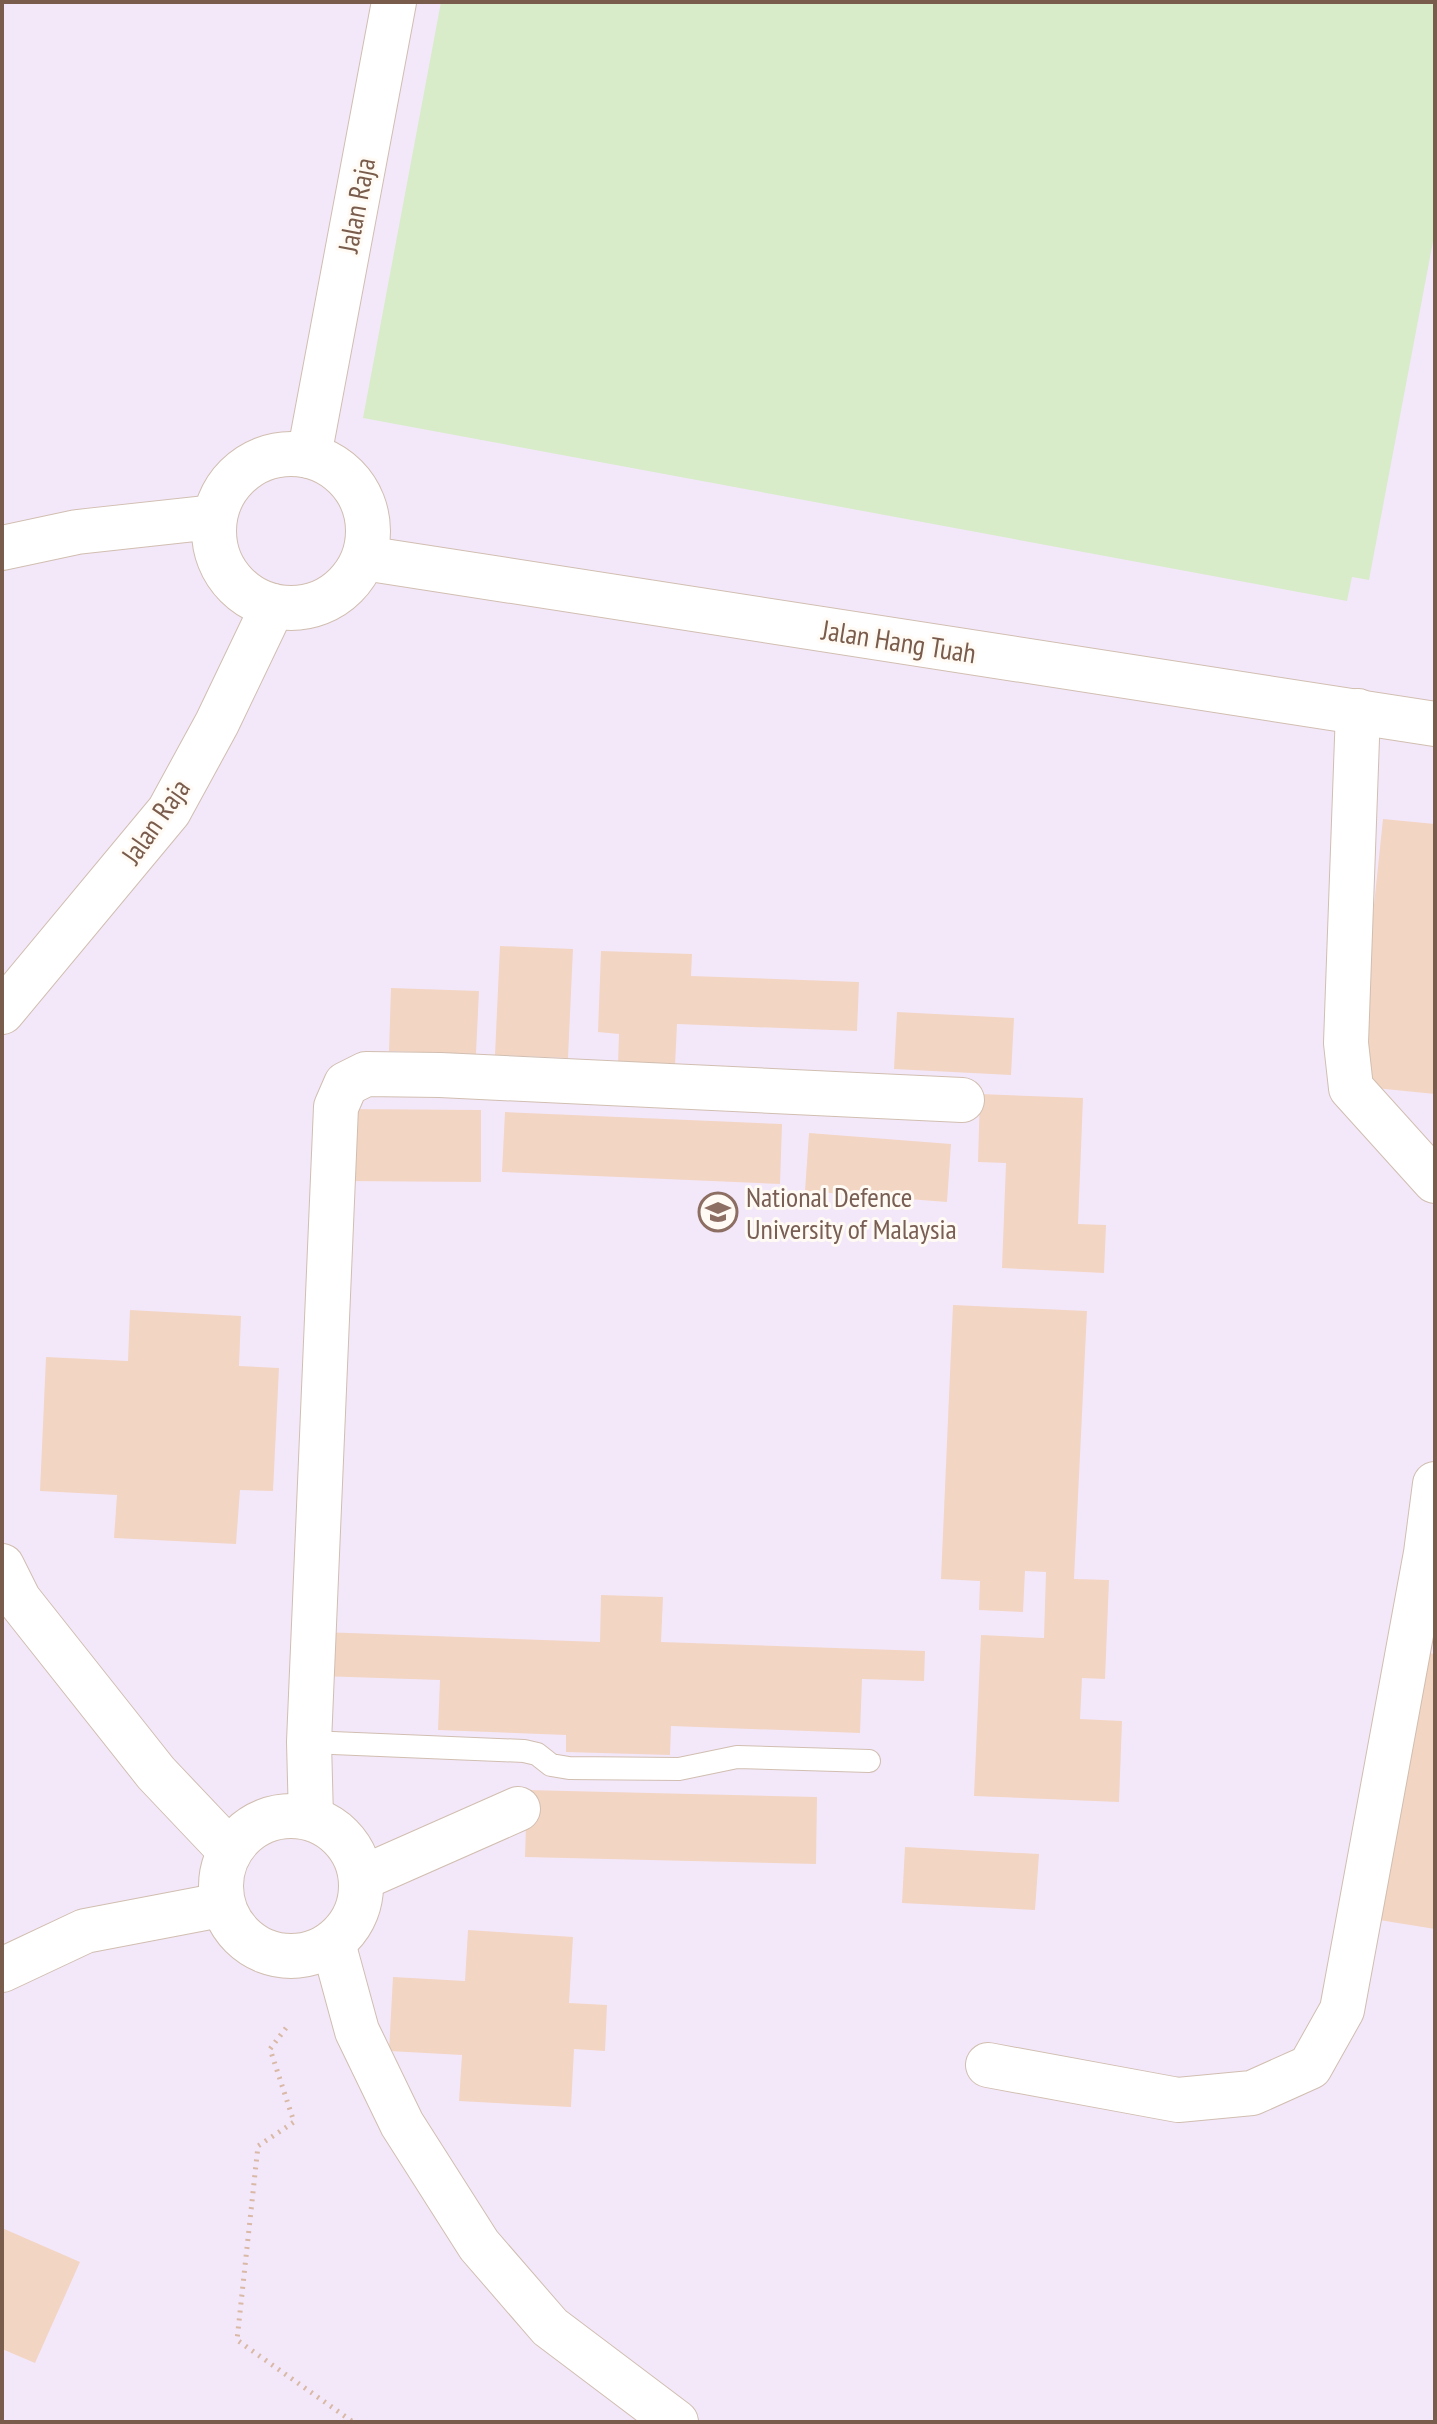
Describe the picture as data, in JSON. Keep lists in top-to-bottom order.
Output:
{
  "streets": {
    "street": ["Jalan Raja", "Jalan Hang Tuah"]
  },
  "crossings": [
    ["Jalan Raja", "Jalan Hang Tuah"]
  ],
  "places": {
    "school or university": ["National Defence University of Malaysia"]
  }
}
